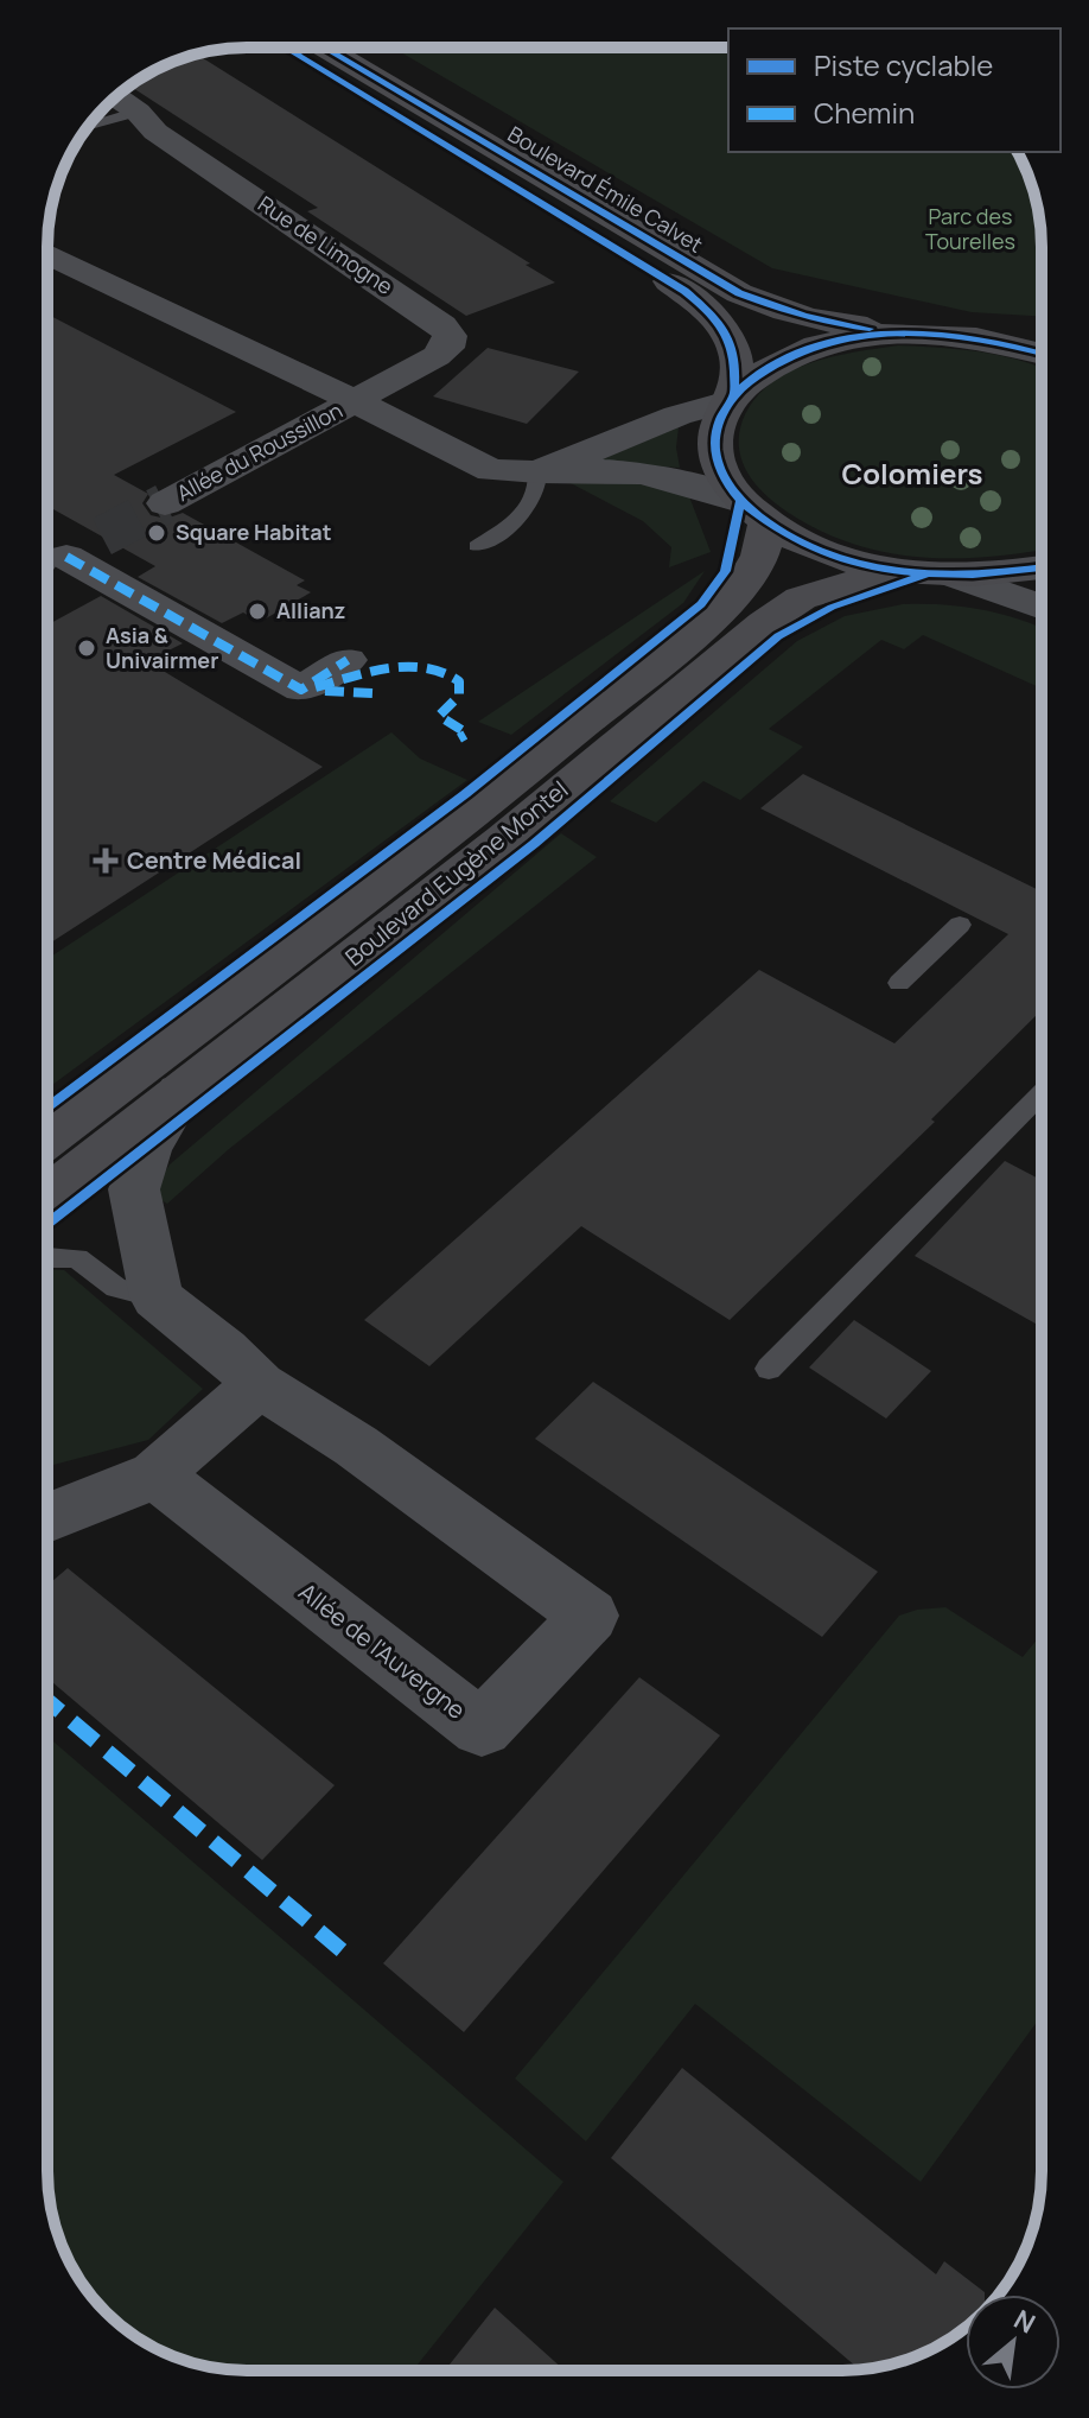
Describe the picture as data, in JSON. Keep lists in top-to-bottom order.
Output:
{
  "streets": {
    "main road": ["Boulevard Émile Calvet", "Boulevard Eugène Montel"],
    "street": ["Rue de Limogne", "Allée du Roussillon", "Allée de l'Auvergne"]
  },
  "crossings": [
    ["Rue de Limogne", "Allée du Roussillon"]
  ],
  "districts": ["Colomiers"],
  "parks": ["Parc des Tourelles"],
  "places": {
    "other": ["Square Habitat", "Allianz", "Asia & Univairmer"],
    "health": ["Centre Médical"]
  },
  "legend": ["Piste cyclable", "Chemin"],
  "north": "top right"
}
